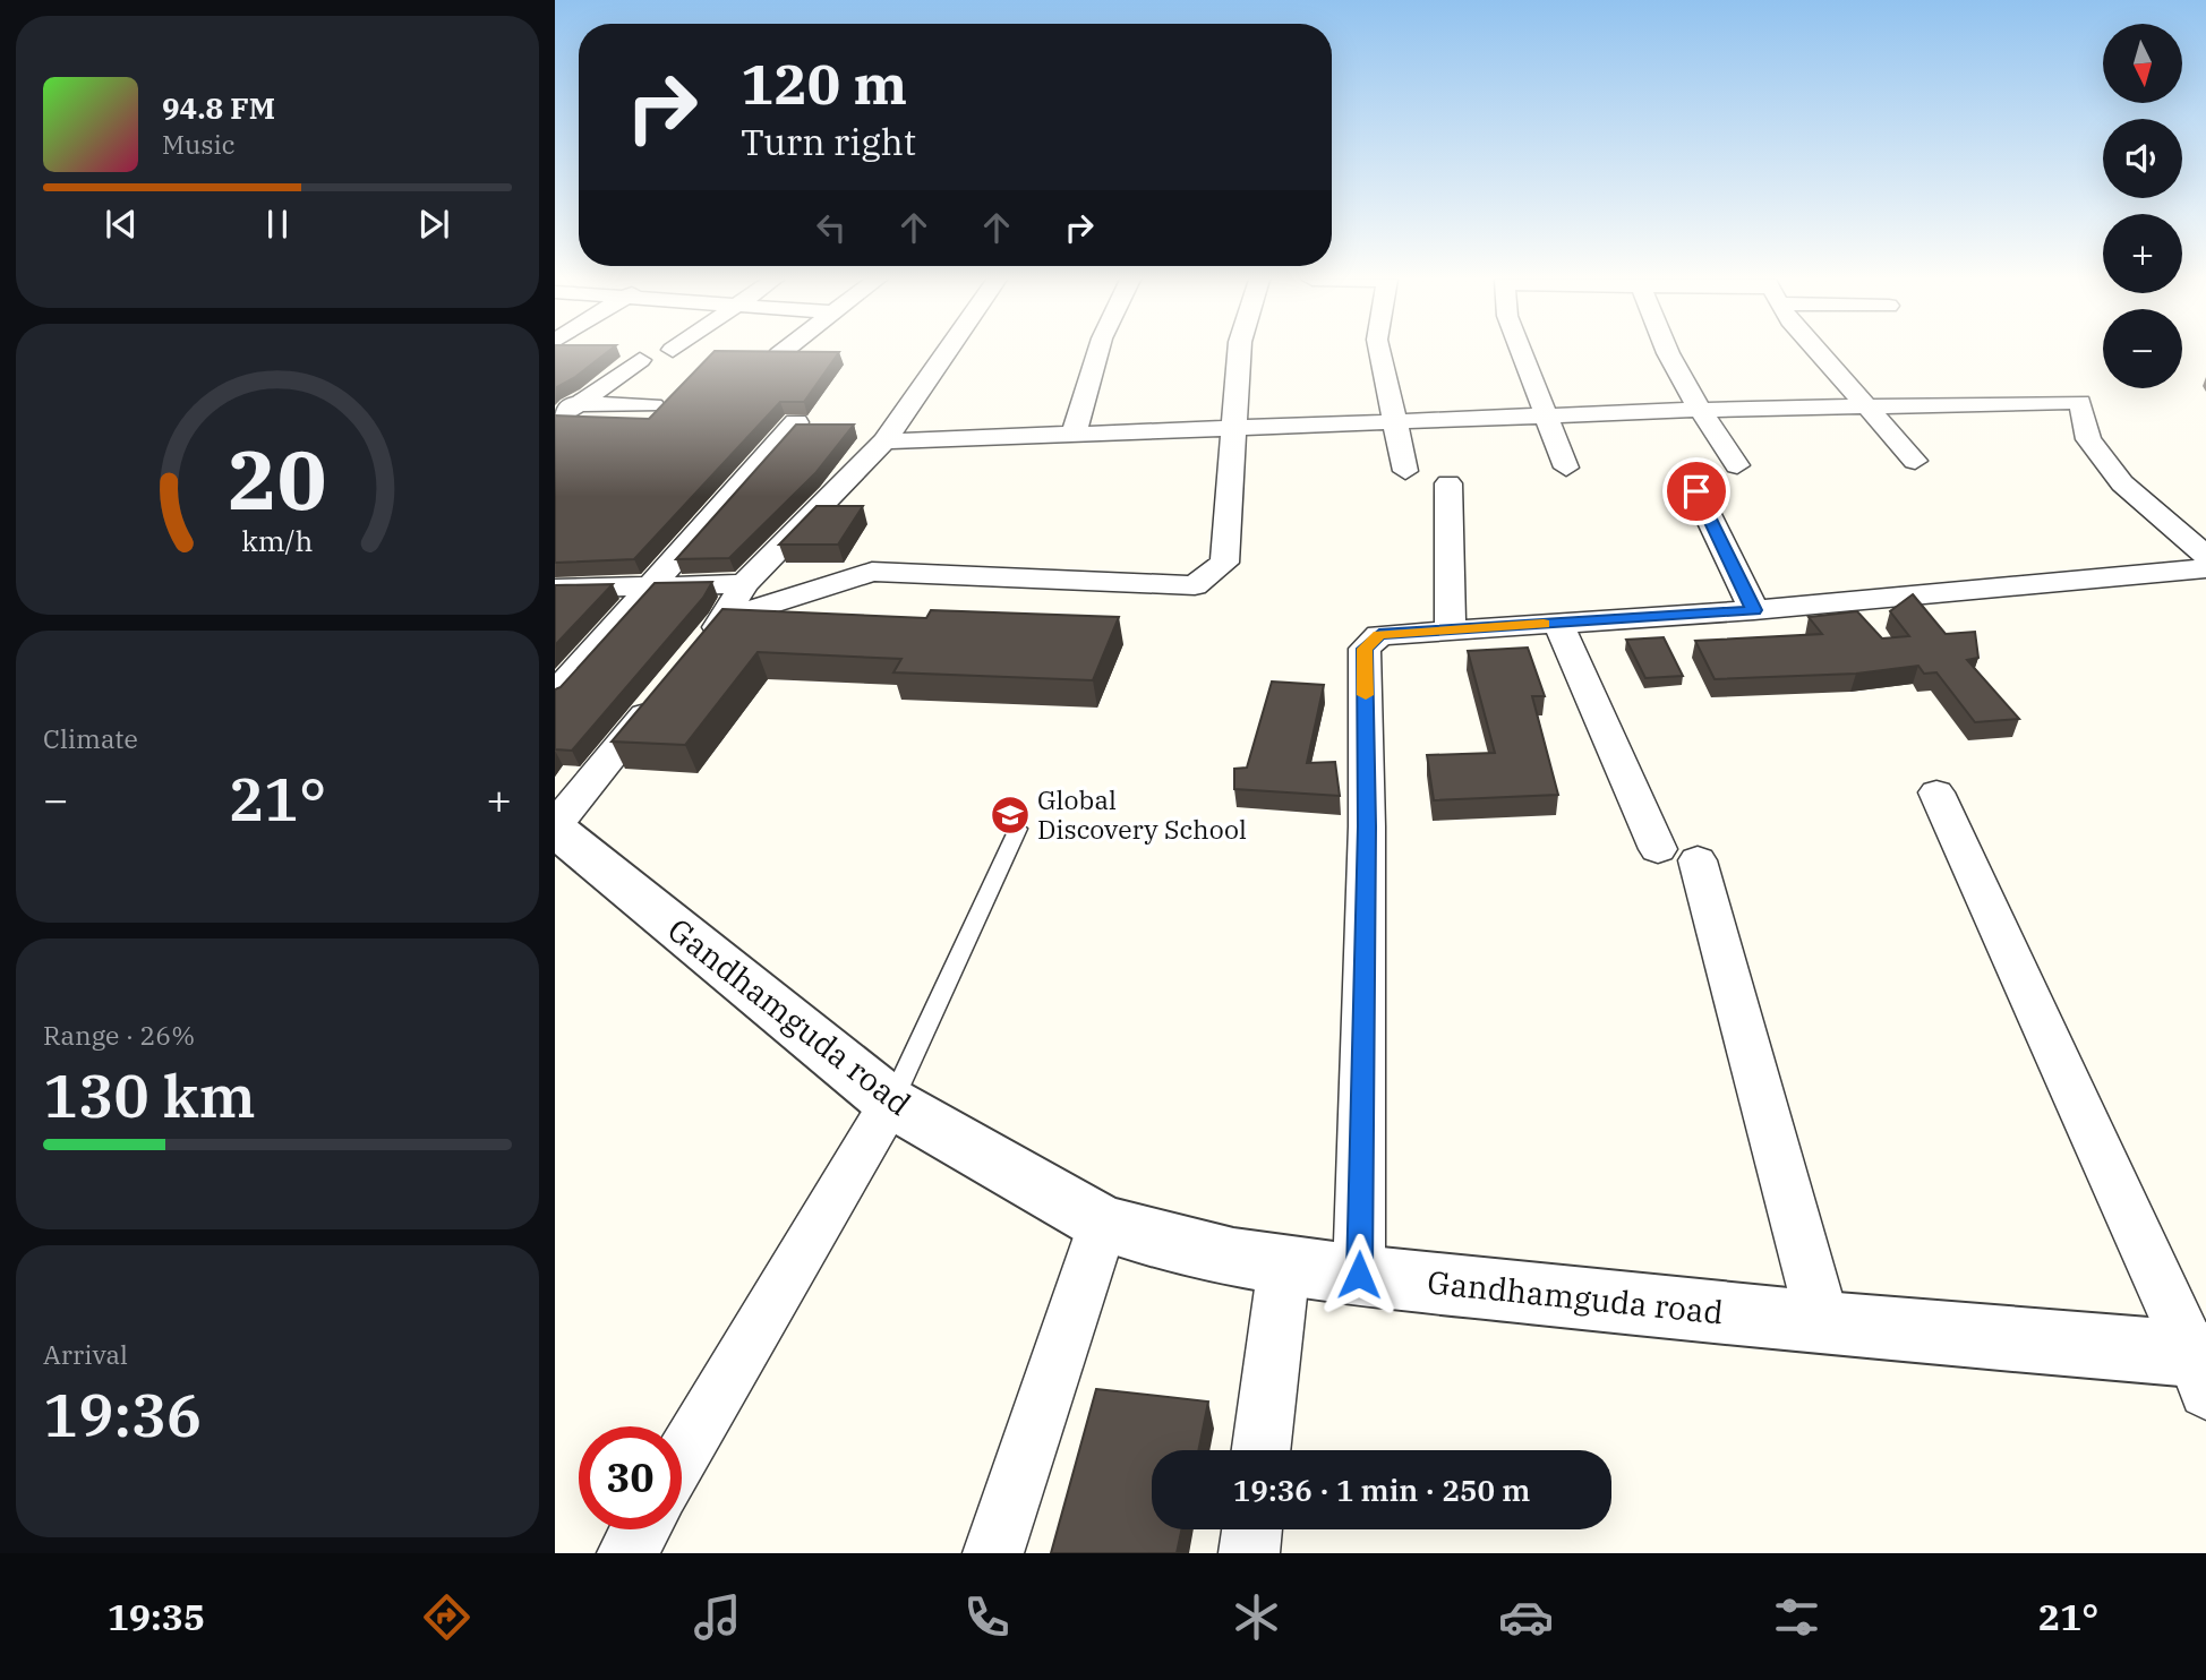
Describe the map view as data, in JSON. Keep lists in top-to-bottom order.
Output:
{
  "streets": {
    "street": ["Gandhamguda road"]
  },
  "places": {
    "school or university": ["Global Discovery School"]
  },
  "north": "bottom",
  "page": {
    "map_buttons": ["+", "−"],
    "turn": ["120 m", "Turn right"],
    "song": ["94.8 FM", "Music"],
    "tile": [
      "Climate",
      ["Range · 26%", "130 km"],
      ["Arrival", "19:36"]
    ],
    "heat": ["−", "21°", "+"],
    "limit": "30",
    "trip": "19:36 · 1 min · 250 m",
    "tabs": ["19:35", "21°"],
    "gauge": ["20", "km/h"]
  }
}
